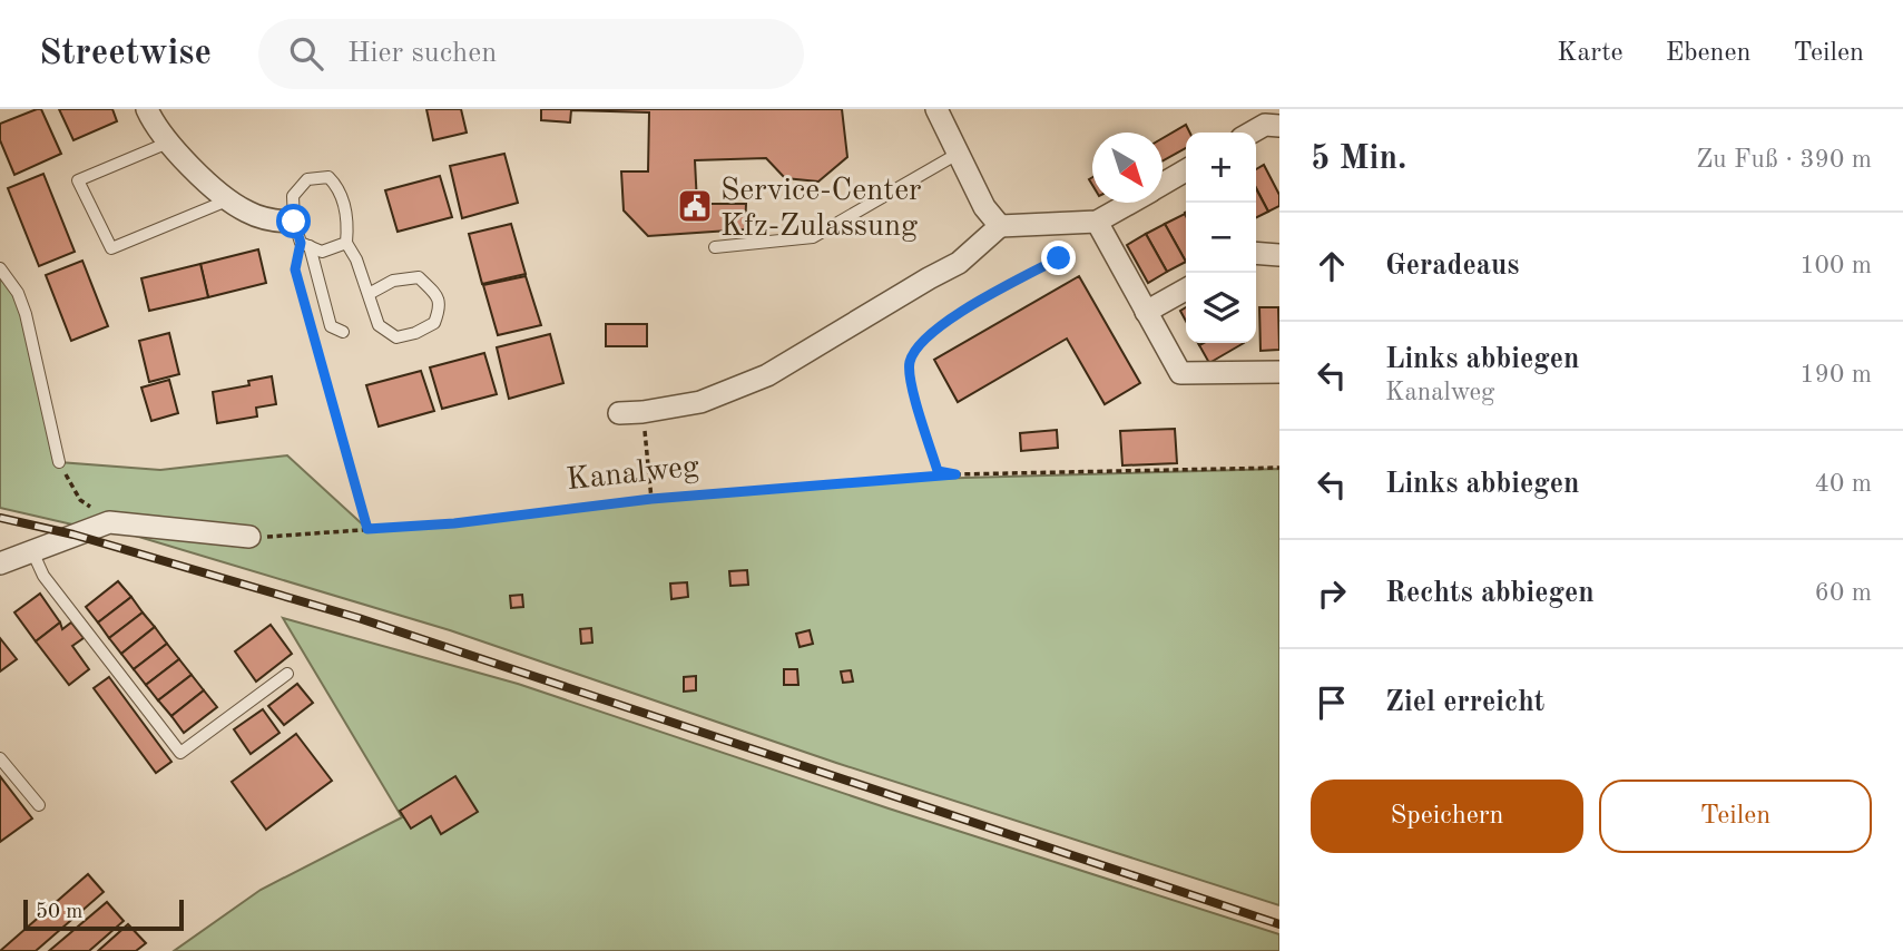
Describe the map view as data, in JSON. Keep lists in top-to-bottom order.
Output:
{
  "streets": {
    "path": ["Kanalweg"]
  },
  "places": {
    "public building": ["Service-Center Kfz-Zulassung"]
  },
  "scale_bar": "50 m",
  "north": "bottom right",
  "page": {
    "header": "Streetwise",
    "search": "Hier suchen",
    "nav": ["Karte", "Ebenen", "Teilen"],
    "heading": ["5 Min.", "Zu Fuß · 390 m"],
    "map_buttons": ["+", "−"],
    "list": [
      ["Geradeaus", "100 m"],
      ["Links abbiegen", "Kanalweg", "190 m"],
      ["Links abbiegen", "40 m"],
      ["Rechts abbiegen", "60 m"],
      "Ziel erreicht"
    ],
    "buttons": ["Speichern", "Teilen"],
    "scale": "50 m"
  }
}
